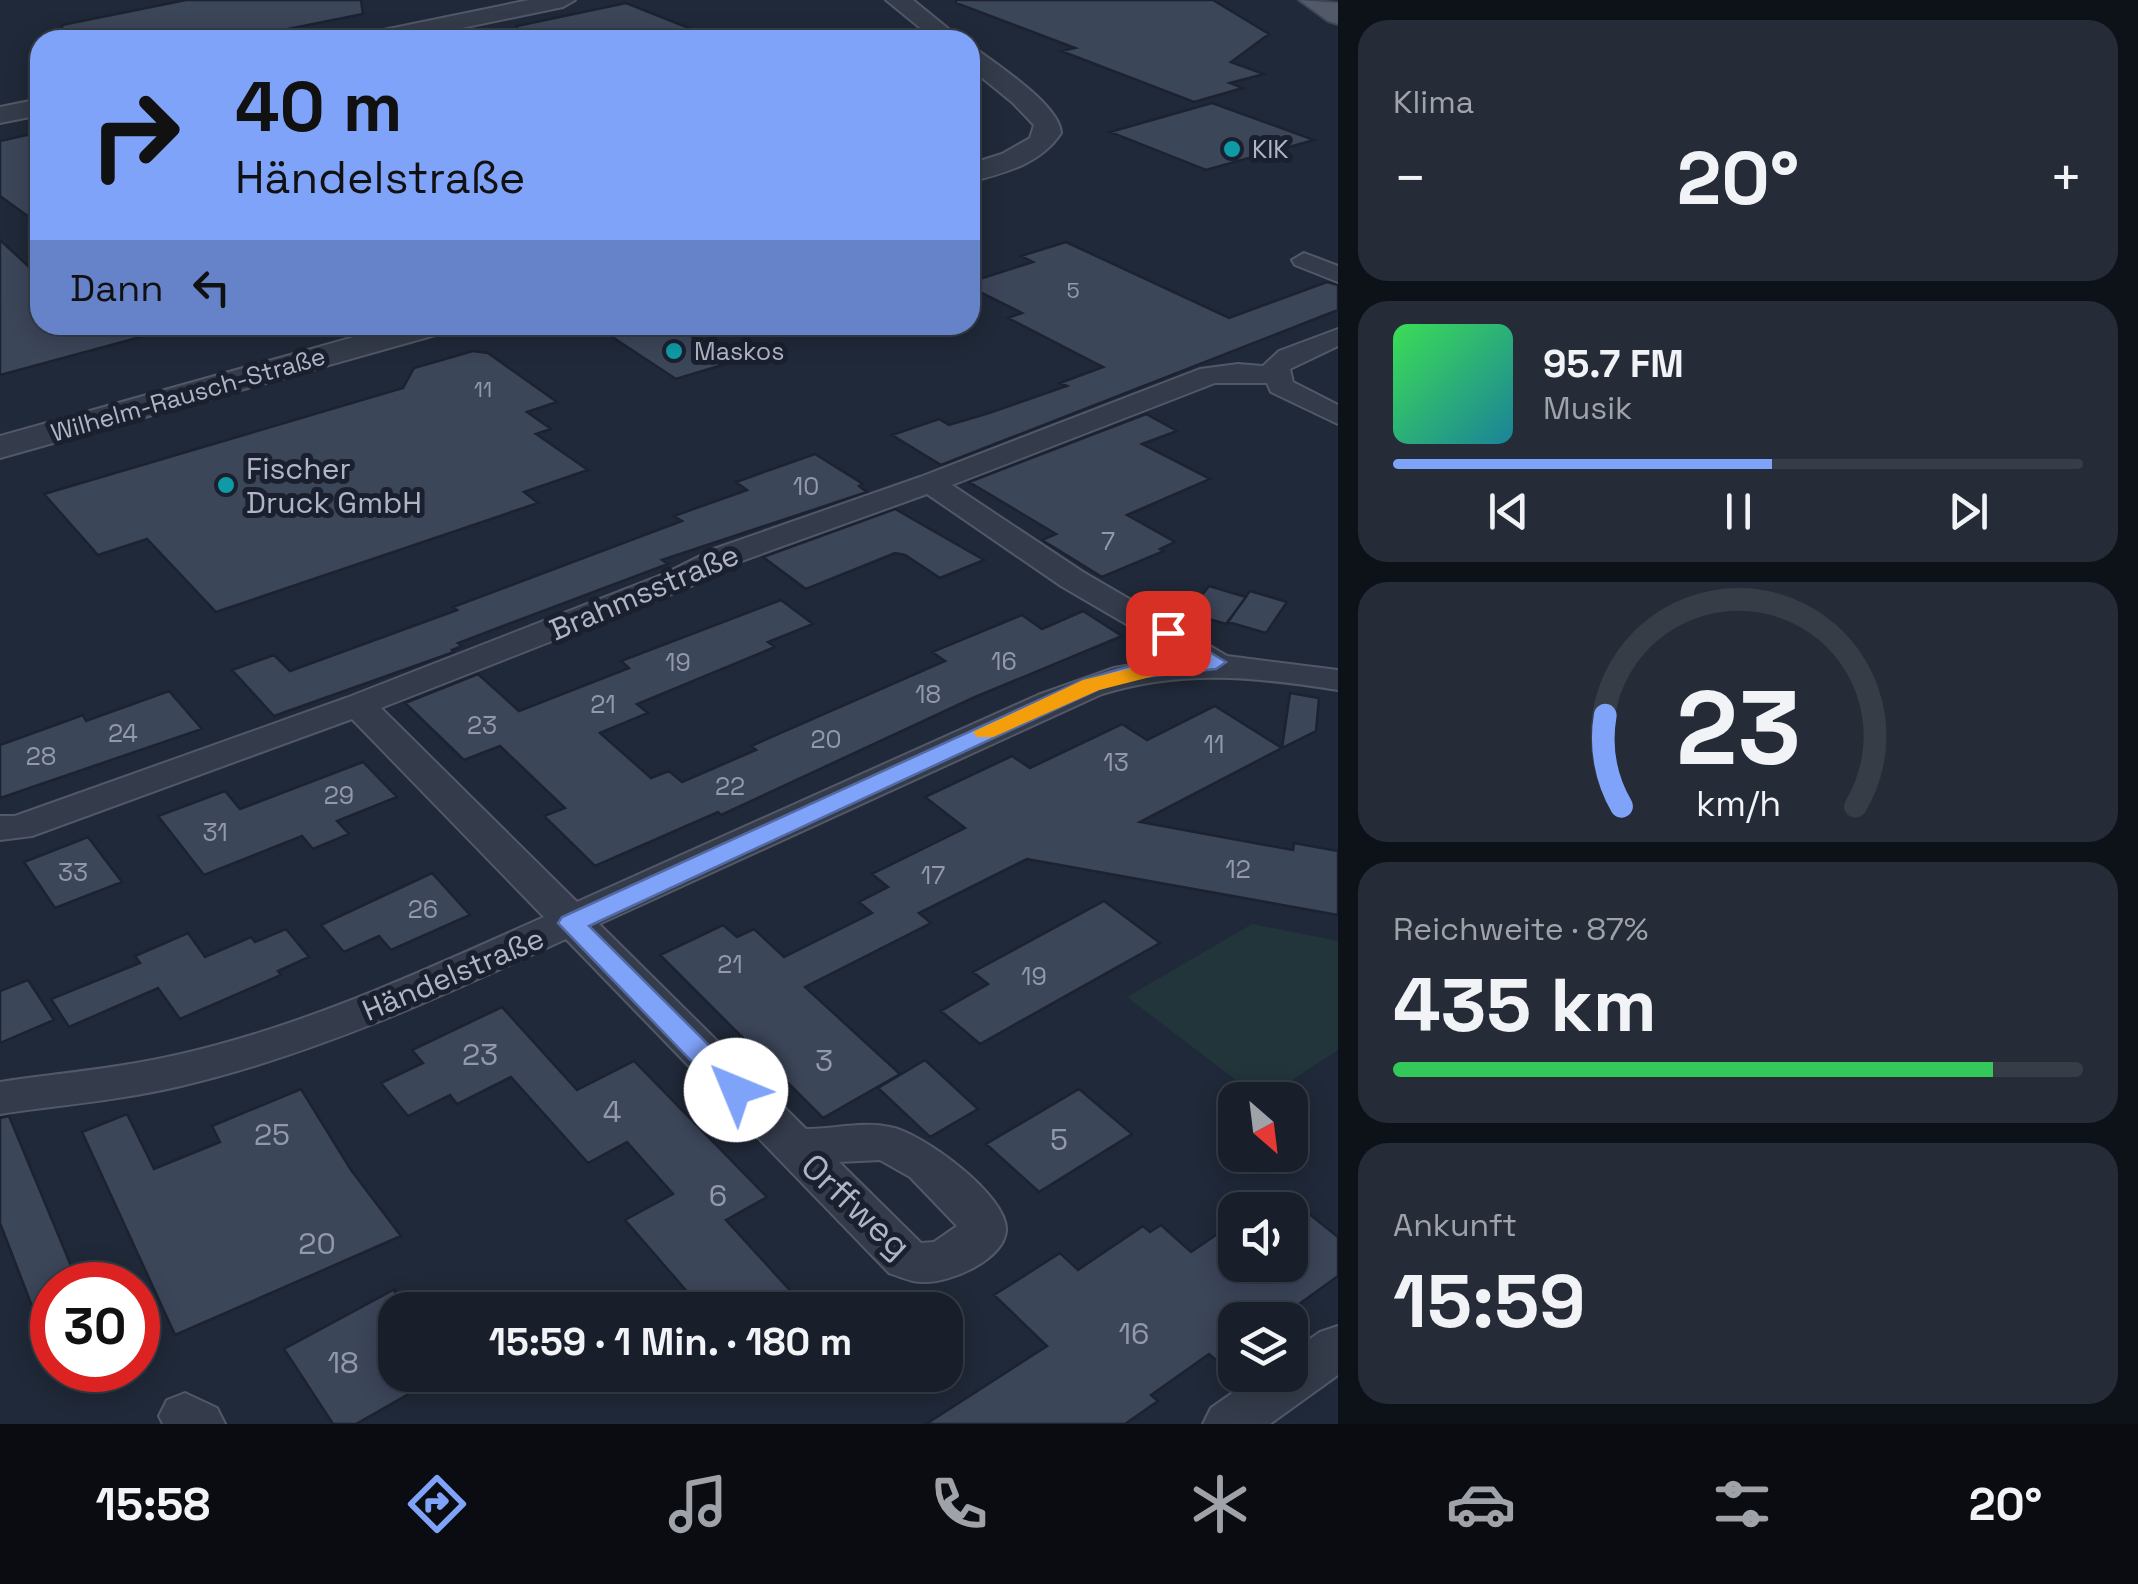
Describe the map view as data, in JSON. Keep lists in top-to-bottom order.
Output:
{
  "streets": {
    "street": [
      "Wilhelm-Rausch-Straße",
      "Brahmsstraße",
      "Händelstraße",
      "Orffweg"
    ]
  },
  "crossings": [
    ["Händelstraße", "Orffweg"]
  ],
  "places": ["KIK", "Maskos", "Fischer Druck GmbH"],
  "house_numbers": [
    "5",
    "11",
    "10",
    "7",
    "16",
    "19",
    "18",
    "21",
    "23",
    "24",
    "20",
    "11",
    "28",
    "13",
    "22",
    "29",
    "31",
    "12",
    "33",
    "17",
    "26",
    "21",
    "19",
    "23",
    "3",
    "4",
    "25",
    "5",
    "6",
    "20",
    "16",
    "18"
  ],
  "north": "bottom right",
  "page": {
    "tile": [
      "Klima",
      ["Reichweite · 87%", "435 km"],
      ["Ankunft", "15:59"]
    ],
    "turn": ["40 m", "Händelstraße"],
    "heat": ["−", "20°", "+"],
    "then": "Dann",
    "song": ["95.7 FM", "Musik"],
    "limit": "30",
    "trip": "15:59 · 1 Min. · 180 m",
    "tabs": ["15:58", "20°"],
    "gauge": ["23", "km/h"]
  }
}
